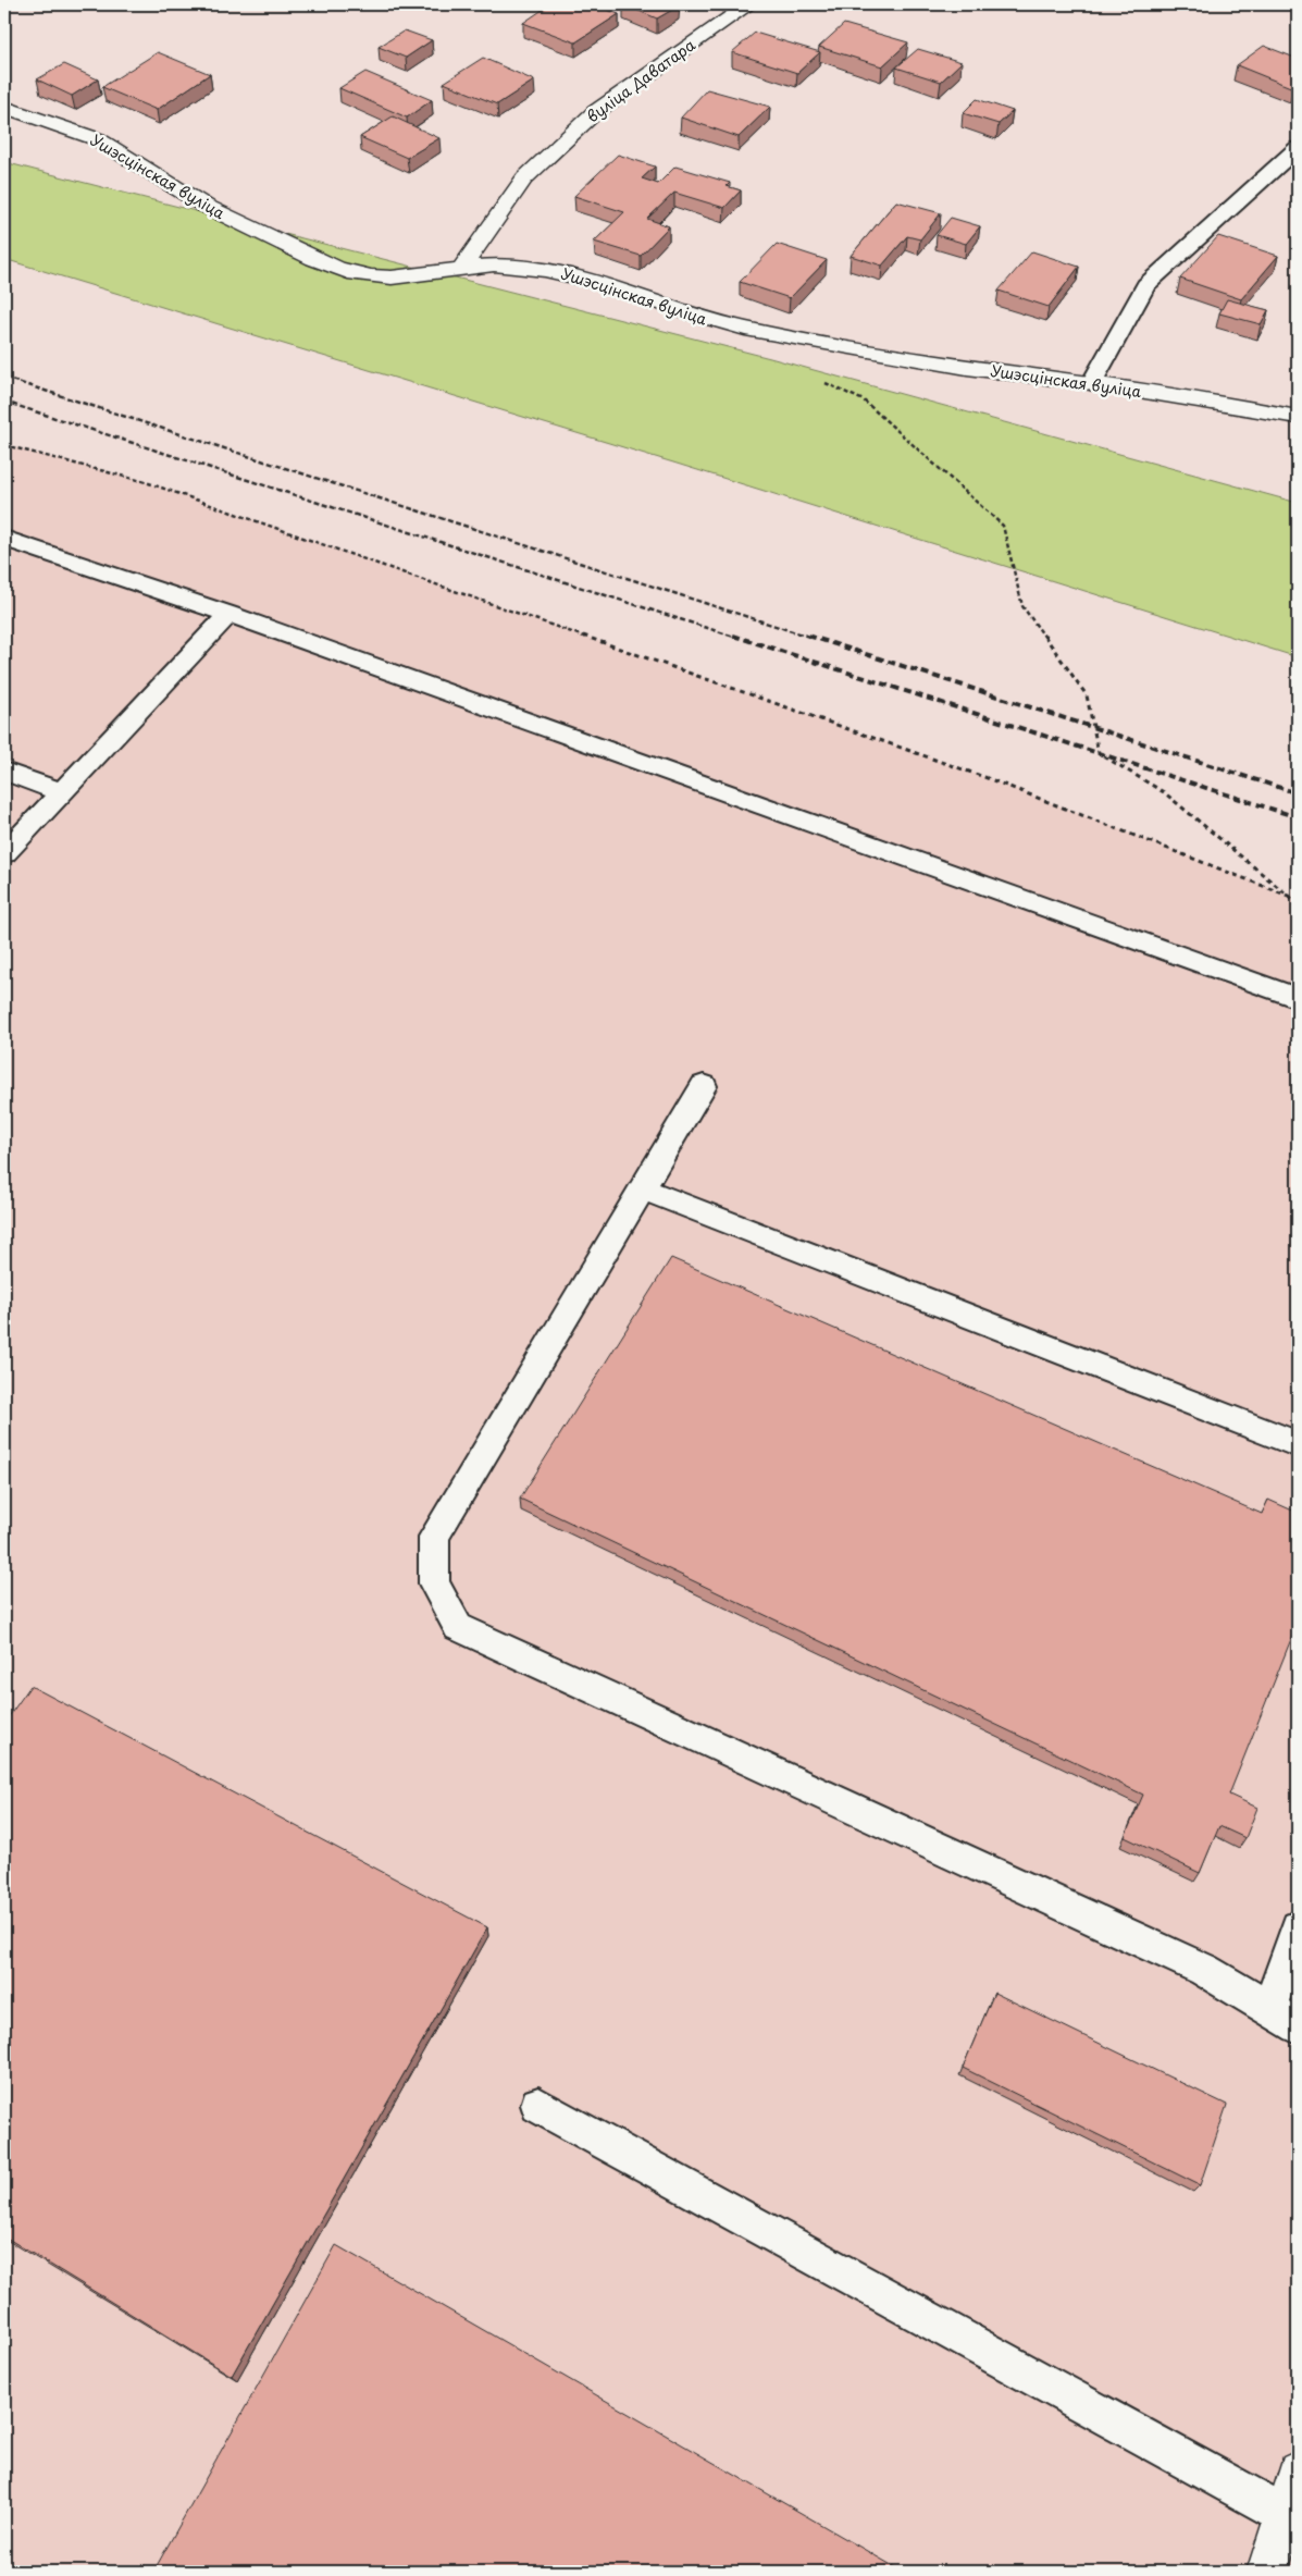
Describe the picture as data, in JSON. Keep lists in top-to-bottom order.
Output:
{
  "streets": {
    "street": ["вуліца Даватара", "Ушэсцінская вуліца"]
  },
  "crossings": [
    ["вуліца Даватара", "Ушэсцінская вуліца"]
  ]
}
